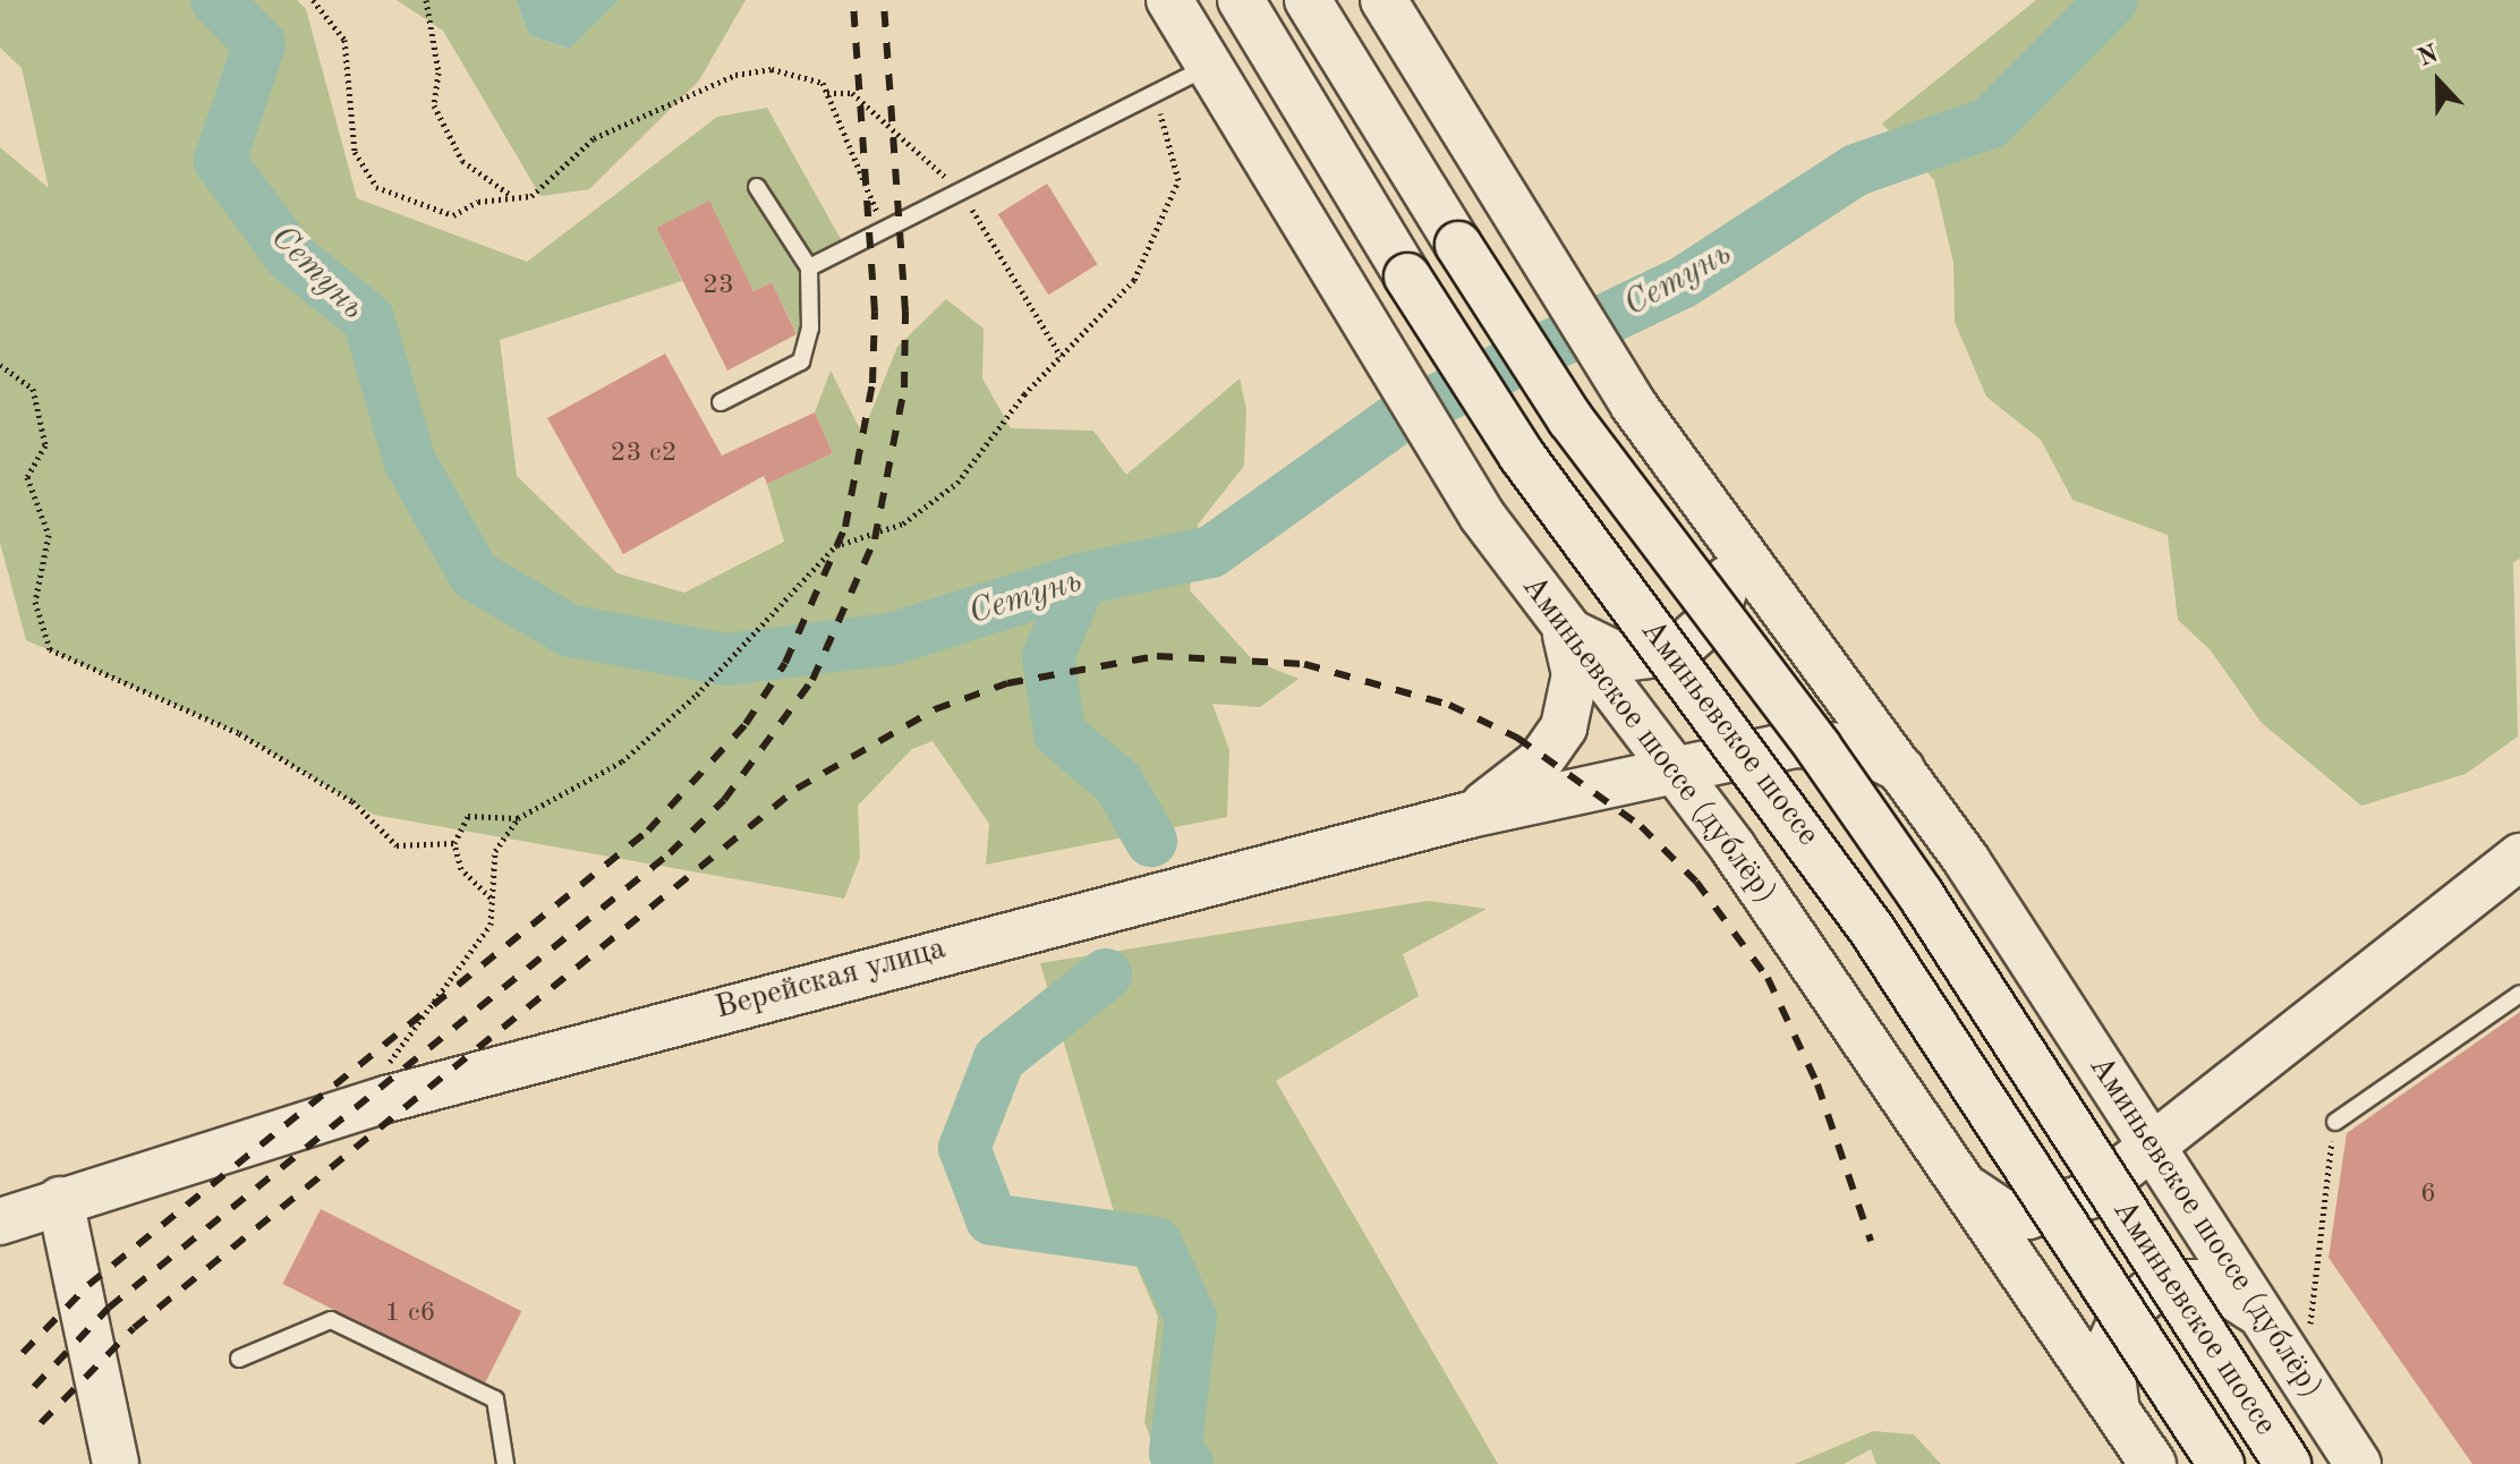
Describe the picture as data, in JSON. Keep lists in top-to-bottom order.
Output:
{
  "streets": {
    "street": ["Аминьевское шоссе", "Аминьевское шоссе (дублёр)", "Верейская улица"]
  },
  "crossings": [
    ["Аминьевское шоссе (дублёр)", "Верейская улица"]
  ],
  "water": ["Сетунь"],
  "house_numbers": [
    "23",
    "23 с2",
    "6",
    "1 с6"
  ],
  "north": "top"
}
